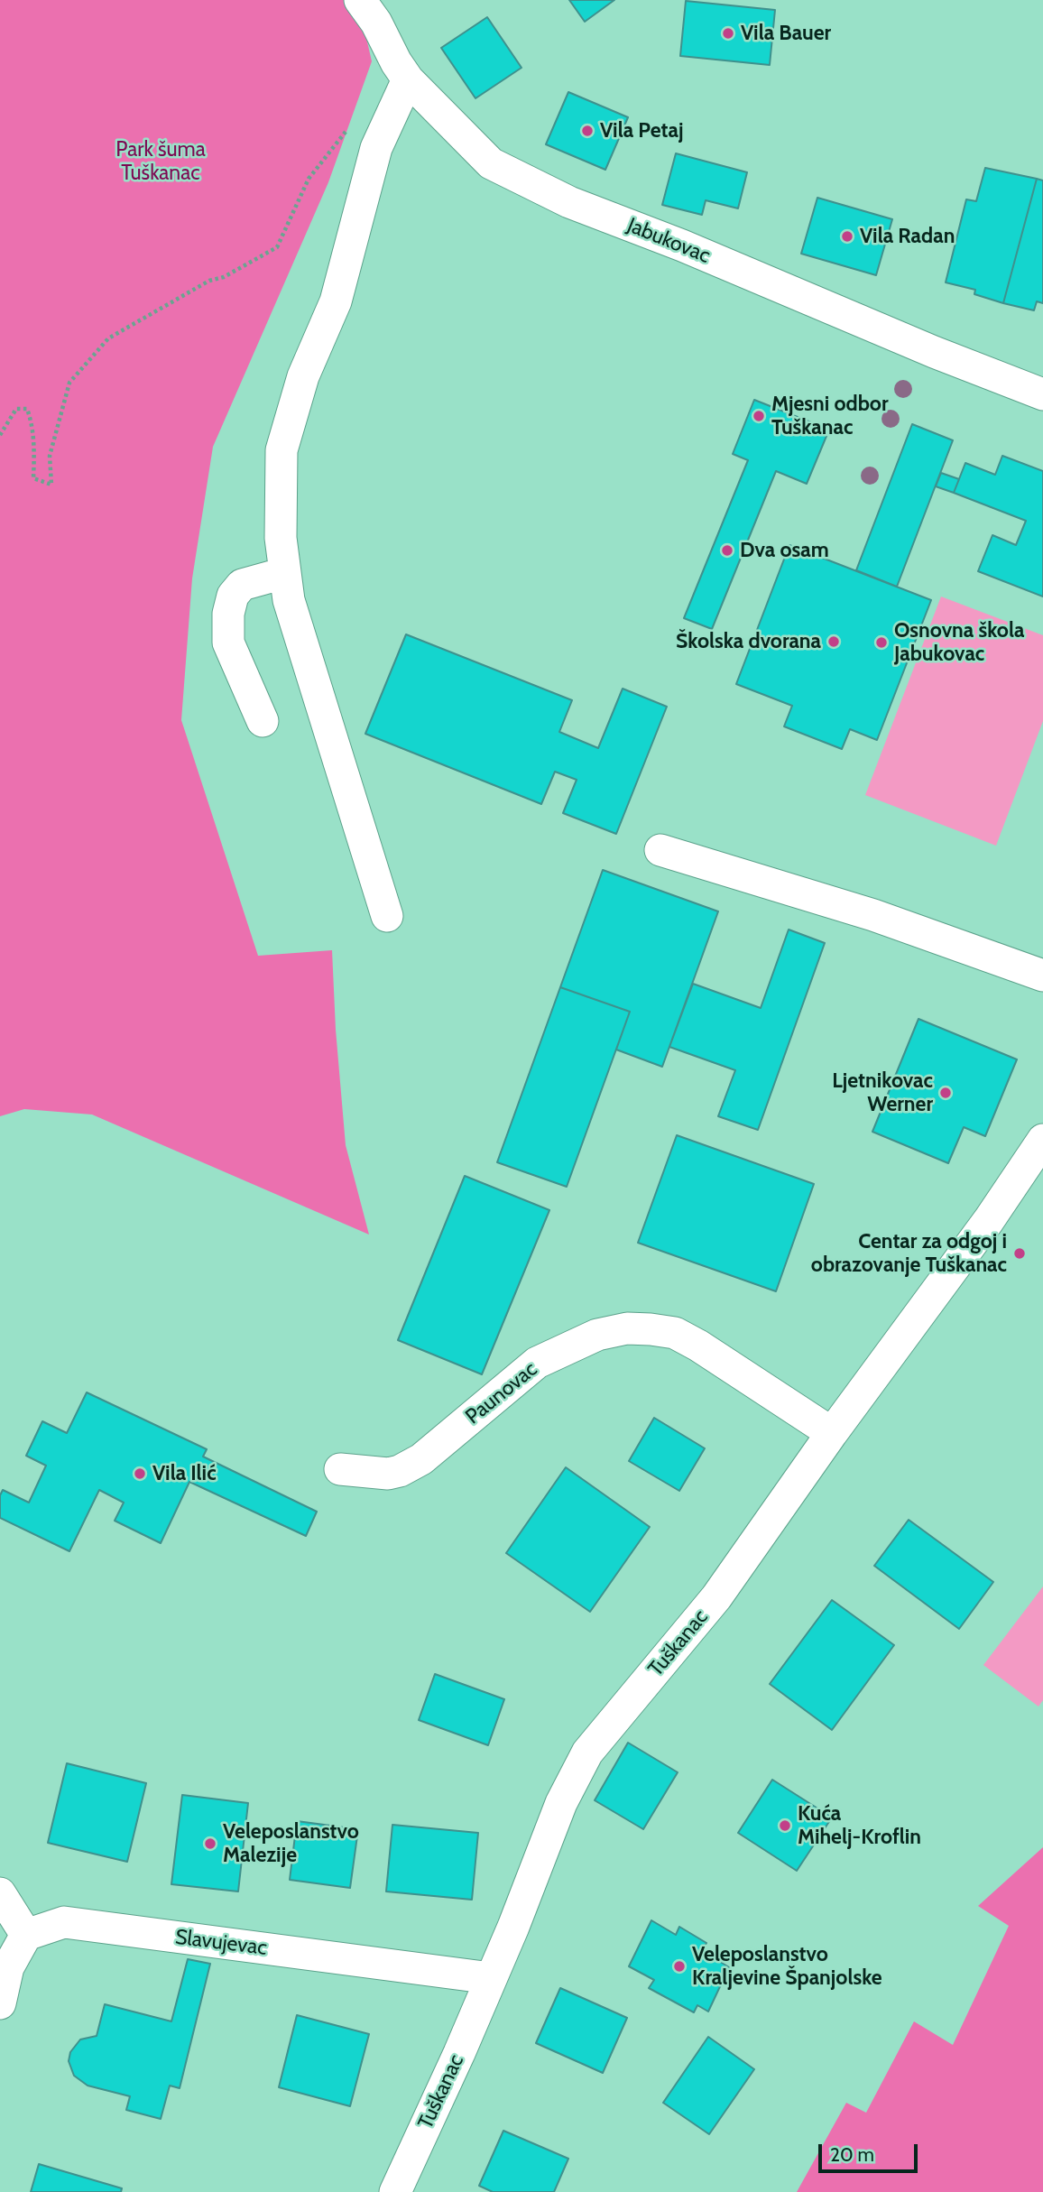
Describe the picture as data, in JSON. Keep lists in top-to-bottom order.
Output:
{
  "streets": {
    "street": [
      "Jabukovac",
      "Paunovac",
      "Tuškanac",
      "Slavujevac"
    ]
  },
  "crossings": [
    ["Paunovac", "Tuškanac"],
    ["Tuškanac", "Slavujevac"]
  ],
  "parks": ["Park šuma Tuškanac"],
  "places": [
    "Vila Bauer",
    "Vila Petaj",
    "Vila Radan",
    "Mjesni odbor Tuškanac",
    "Dva osam",
    "Školska dvorana",
    "Osnovna škola Jabukovac",
    "Ljetnikovac Werner",
    "Centar za odgoj i obrazovanje Tuškanac",
    "Vila Ilić",
    "Kuća Mihelj-Kroflin",
    "Veleposlanstvo Malezije",
    "Veleposlanstvo Kraljevine Španjolske"
  ],
  "scale_bar": "20 m"
}
